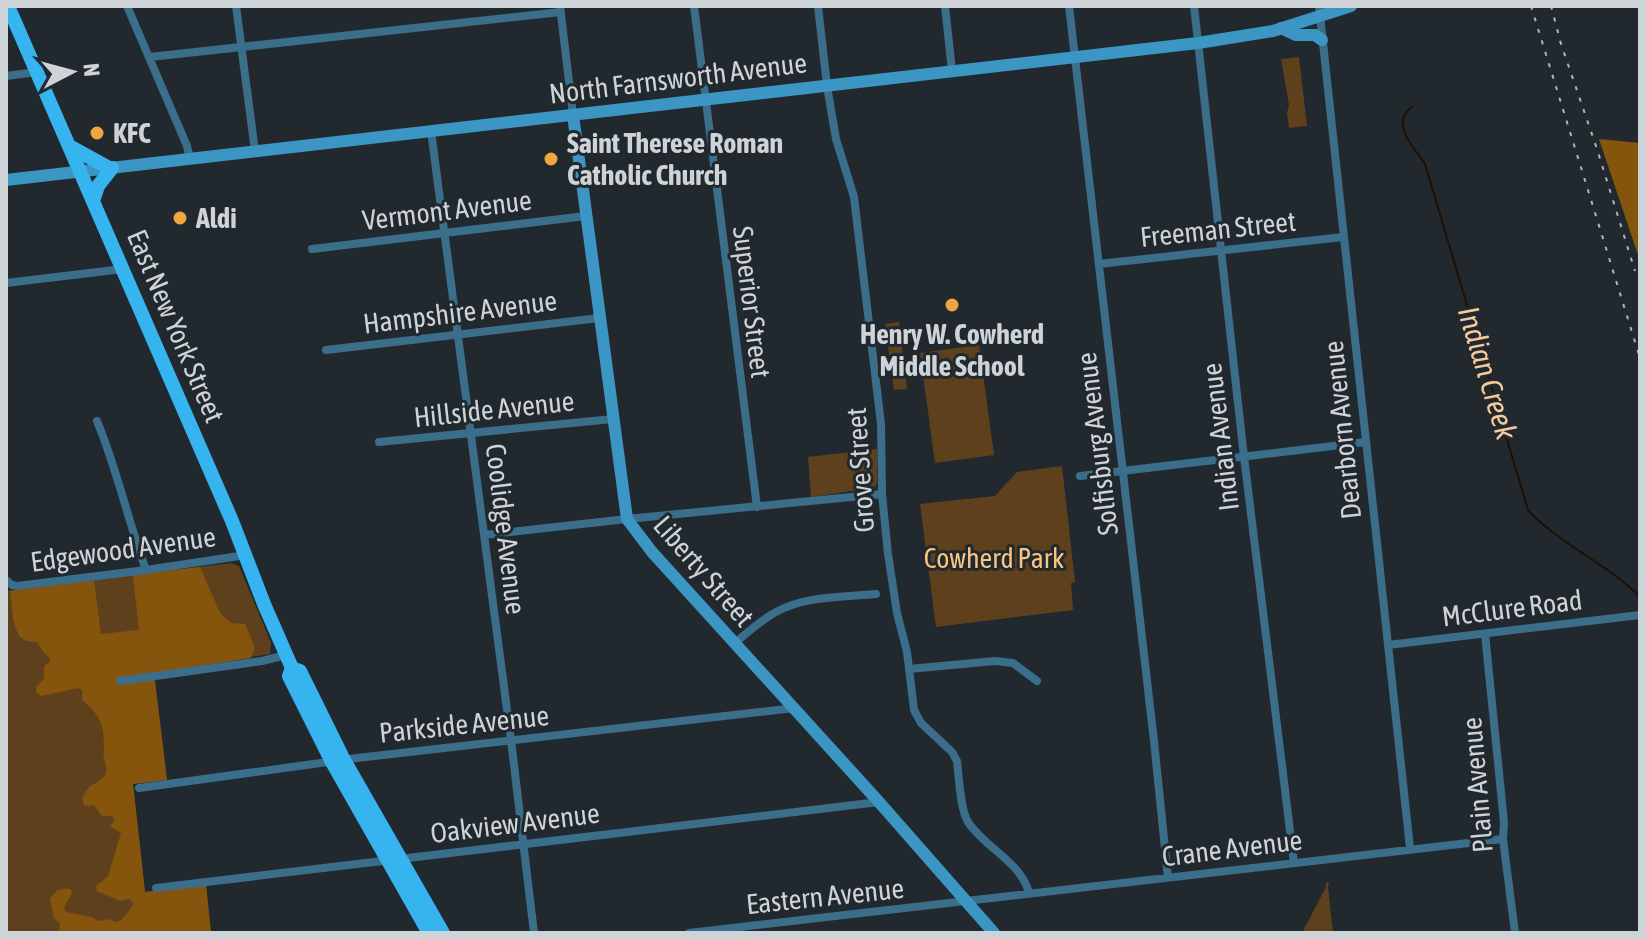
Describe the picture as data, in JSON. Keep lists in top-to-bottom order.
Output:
{
  "streets": {
    "main road": ["North Farnsworth Avenue", "East New York Street", "Liberty Street"],
    "street": [
      "Vermont Avenue",
      "Freeman Street",
      "Superior Street",
      "Hampshire Avenue",
      "Hillside Avenue",
      "Dearborn Avenue",
      "Indian Avenue",
      "Solfisburg Avenue",
      "Grove Street",
      "Coolidge Avenue",
      "Edgewood Avenue",
      "McClure Road",
      "Parkside Avenue",
      "Plain Avenue",
      "Oakview Avenue",
      "Crane Avenue",
      "Eastern Avenue"
    ]
  },
  "crossings": [
    ["North Farnsworth Avenue", "Superior Street"],
    ["North Farnsworth Avenue", "East New York Street"],
    ["North Farnsworth Avenue", "Dearborn Avenue"],
    ["North Farnsworth Avenue", "Indian Avenue"],
    ["North Farnsworth Avenue", "Solfisburg Avenue"],
    ["North Farnsworth Avenue", "Grove Street"],
    ["North Farnsworth Avenue", "Coolidge Avenue"],
    ["North Farnsworth Avenue", "Liberty Street"],
    ["Vermont Avenue", "Coolidge Avenue"],
    ["Vermont Avenue", "Liberty Street"],
    ["Freeman Street", "Dearborn Avenue"],
    ["Freeman Street", "Indian Avenue"],
    ["Freeman Street", "Solfisburg Avenue"],
    ["Hampshire Avenue", "Coolidge Avenue"],
    ["Hampshire Avenue", "Liberty Street"],
    ["East New York Street", "Edgewood Avenue"],
    ["East New York Street", "Parkside Avenue"],
    ["East New York Street", "Oakview Avenue"],
    ["Hillside Avenue", "Coolidge Avenue"],
    ["Hillside Avenue", "Liberty Street"],
    ["Dearborn Avenue", "McClure Road"],
    ["Dearborn Avenue", "Crane Avenue"],
    ["Indian Avenue", "Crane Avenue"],
    ["Solfisburg Avenue", "Crane Avenue"],
    ["Grove Street", "Crane Avenue"],
    ["Coolidge Avenue", "Parkside Avenue"],
    ["Coolidge Avenue", "Oakview Avenue"],
    ["Liberty Street", "Parkside Avenue"],
    ["Liberty Street", "Oakview Avenue"],
    ["Liberty Street", "Crane Avenue"],
    ["Liberty Street", "Eastern Avenue"],
    ["McClure Road", "Plain Avenue"],
    ["Plain Avenue", "Crane Avenue"],
    ["Crane Avenue", "Eastern Avenue"]
  ],
  "water": ["Indian Creek"],
  "parks": ["Cowherd Park"],
  "places": [
    "KFC",
    "Saint Therese Roman Catholic Church",
    "Aldi",
    "Henry W. Cowherd Middle School"
  ],
  "north": "right"
}
